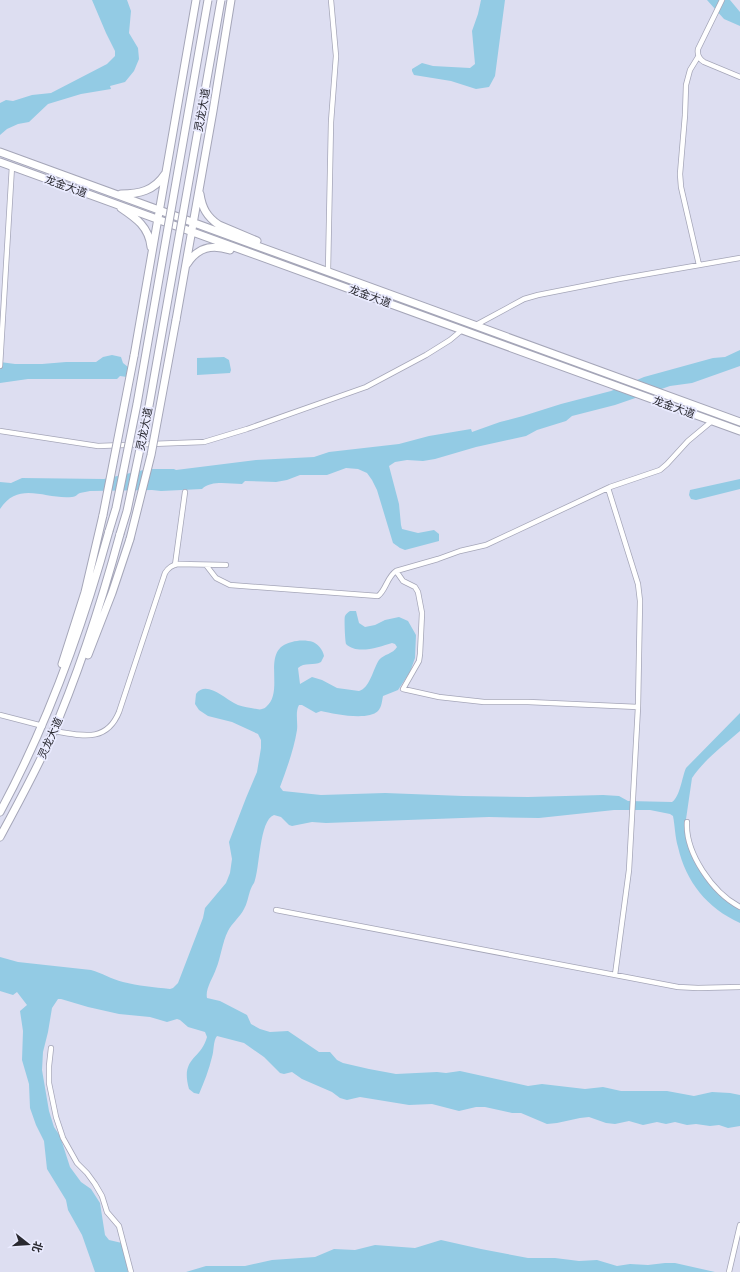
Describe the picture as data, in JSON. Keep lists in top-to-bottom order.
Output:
{
  "streets": {
    "main road": ["灵龙大道", "龙金大道"]
  },
  "north": "right"
}
